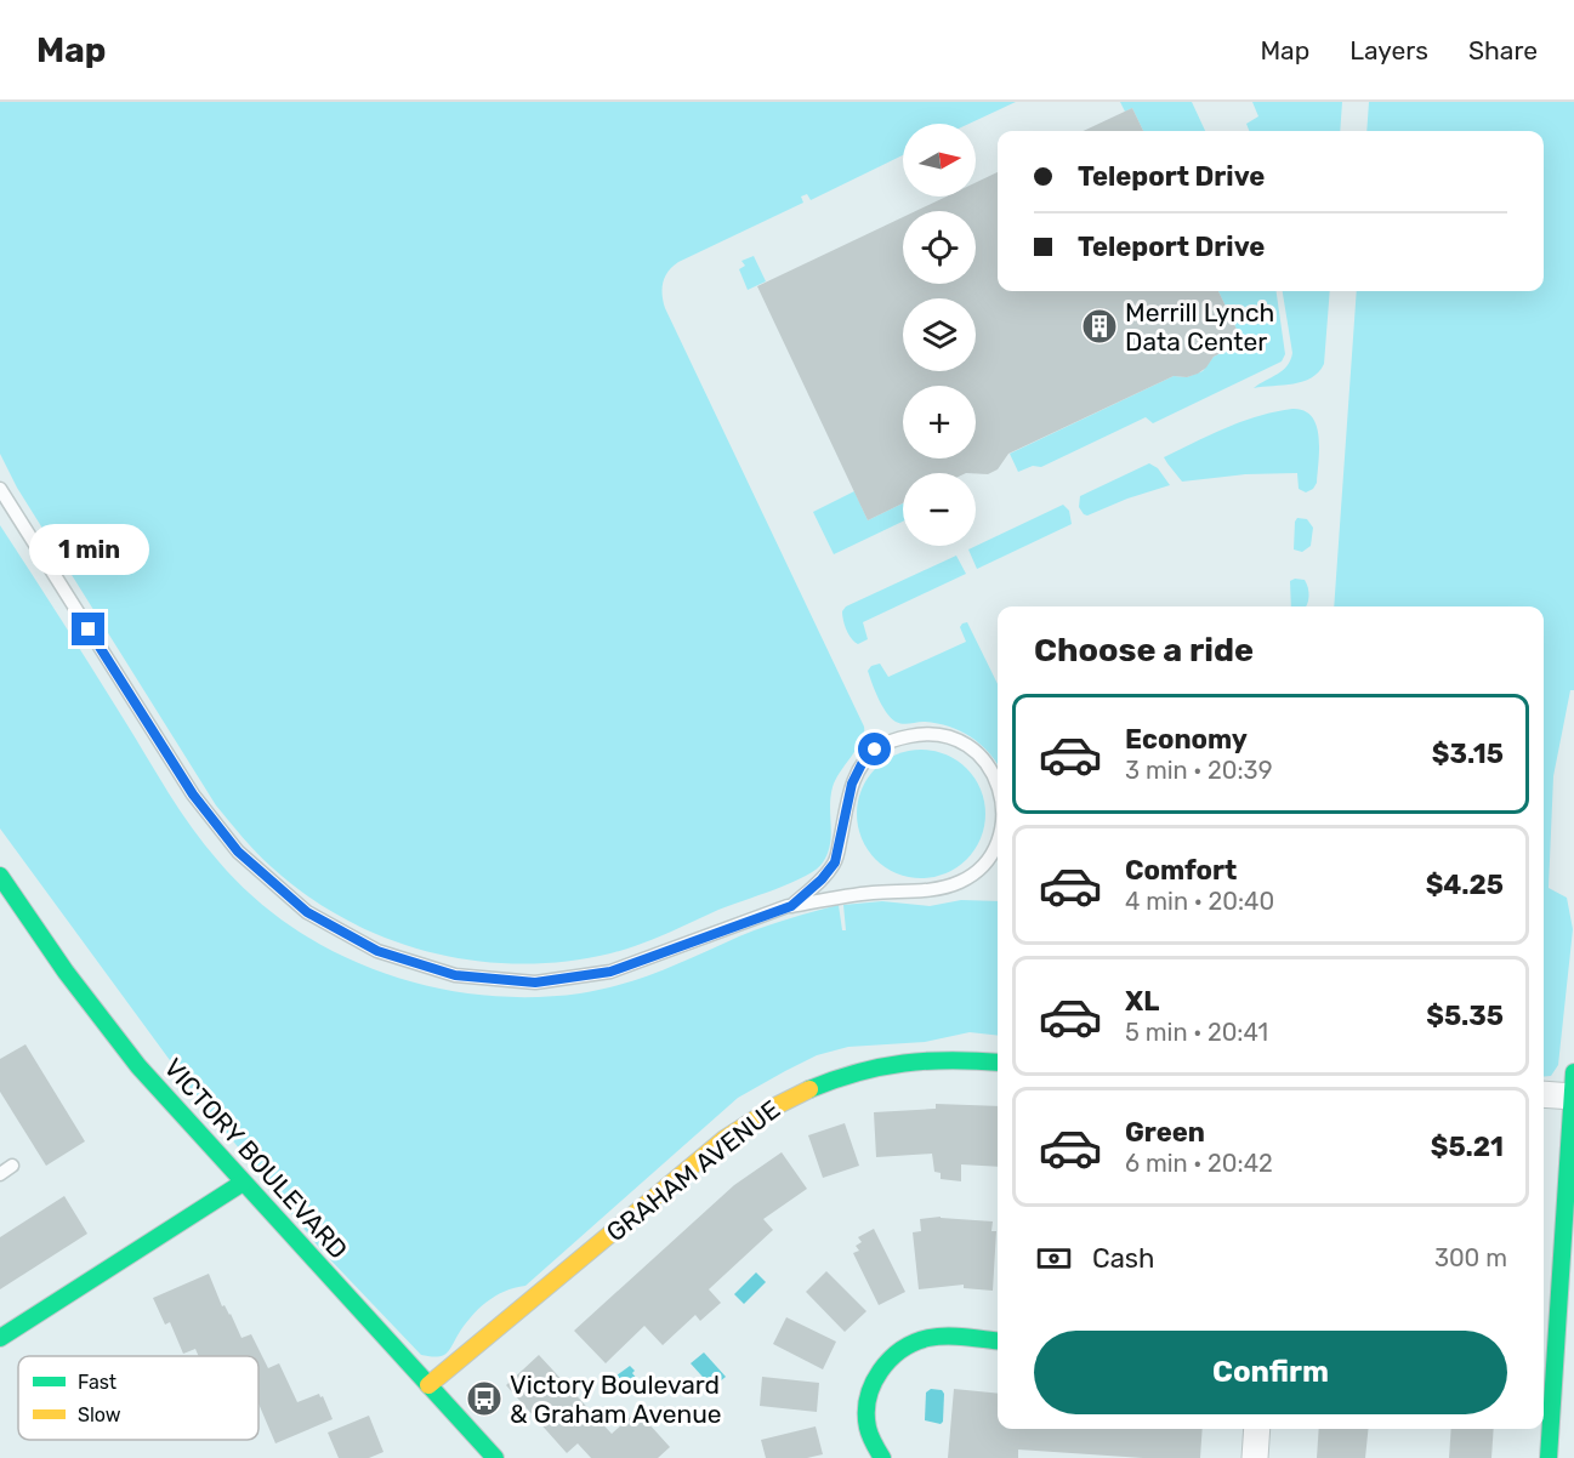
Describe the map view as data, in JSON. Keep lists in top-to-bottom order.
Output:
{
  "streets": {
    "street": ["VICTORY BOULEVARD", "GRAHAM AVENUE"]
  },
  "crossings": [
    ["VICTORY BOULEVARD", "GRAHAM AVENUE"]
  ],
  "places": {
    "building": ["Merrill Lynch Data Center"],
    "bus stop": ["Victory Boulevard & Graham Avenue"]
  },
  "legend": ["Fast", "Slow"],
  "north": "right",
  "page": {
    "header": "Map",
    "nav": ["Map", "Layers", "Share"],
    "map_buttons": ["+", "−"],
    "banner": ["Teleport Drive", "Teleport Drive"],
    "bubble": "1 min",
    "heading": "Choose a ride",
    "list": [
      {
        "name": "Economy",
        "note": "3 min · 20:39",
        "value": "$3.15"
      },
      {
        "name": "Comfort",
        "note": "4 min · 20:40",
        "value": "$4.25"
      },
      {
        "name": "XL",
        "note": "5 min · 20:41",
        "value": "$5.35"
      },
      {
        "name": "Green",
        "note": "6 min · 20:42",
        "value": "$5.21"
      }
    ],
    "pay": ["Cash", "300 m"],
    "buttons": "Confirm"
  }
}
